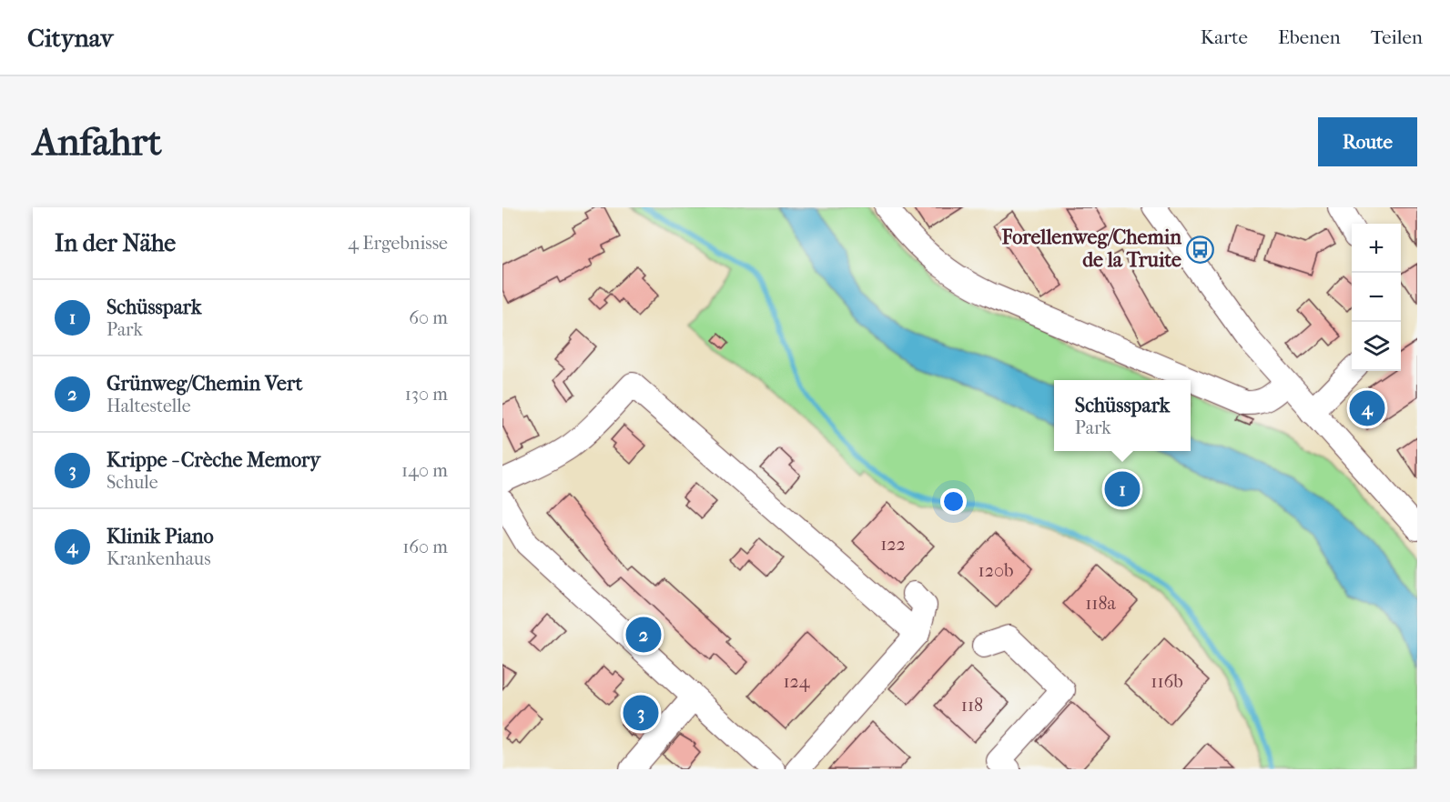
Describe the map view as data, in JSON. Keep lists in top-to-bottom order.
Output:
{
  "places": {
    "bus stop": ["Forellenweg/Chemin de la Truite"]
  },
  "house_numbers": [
    "122",
    "120b",
    "118a",
    "124",
    "116b",
    "118"
  ],
  "page": {
    "header": "Citynav",
    "nav": ["Karte", "Ebenen", "Teilen"],
    "buttons": "Route",
    "title": "Anfahrt",
    "heading": ["In der Nähe", "4 Ergebnisse"],
    "map_buttons": ["+", "−"],
    "list": [
      {
        "mark": "1",
        "name": "Schüsspark",
        "note": "Park",
        "value": "60 m"
      },
      {
        "mark": "2",
        "name": "Grünweg/Chemin Vert",
        "note": "Haltestelle",
        "value": "130 m"
      },
      {
        "mark": "3",
        "name": "Krippe - Crèche Memory",
        "note": "Schule",
        "value": "140 m"
      },
      {
        "mark": "4",
        "name": "Klinik Piano",
        "note": "Krankenhaus",
        "value": "160 m"
      }
    ],
    "popup": ["Schüsspark", "Park"],
    "pins": [
      "4",
      "1",
      "2",
      "3"
    ]
  }
}
